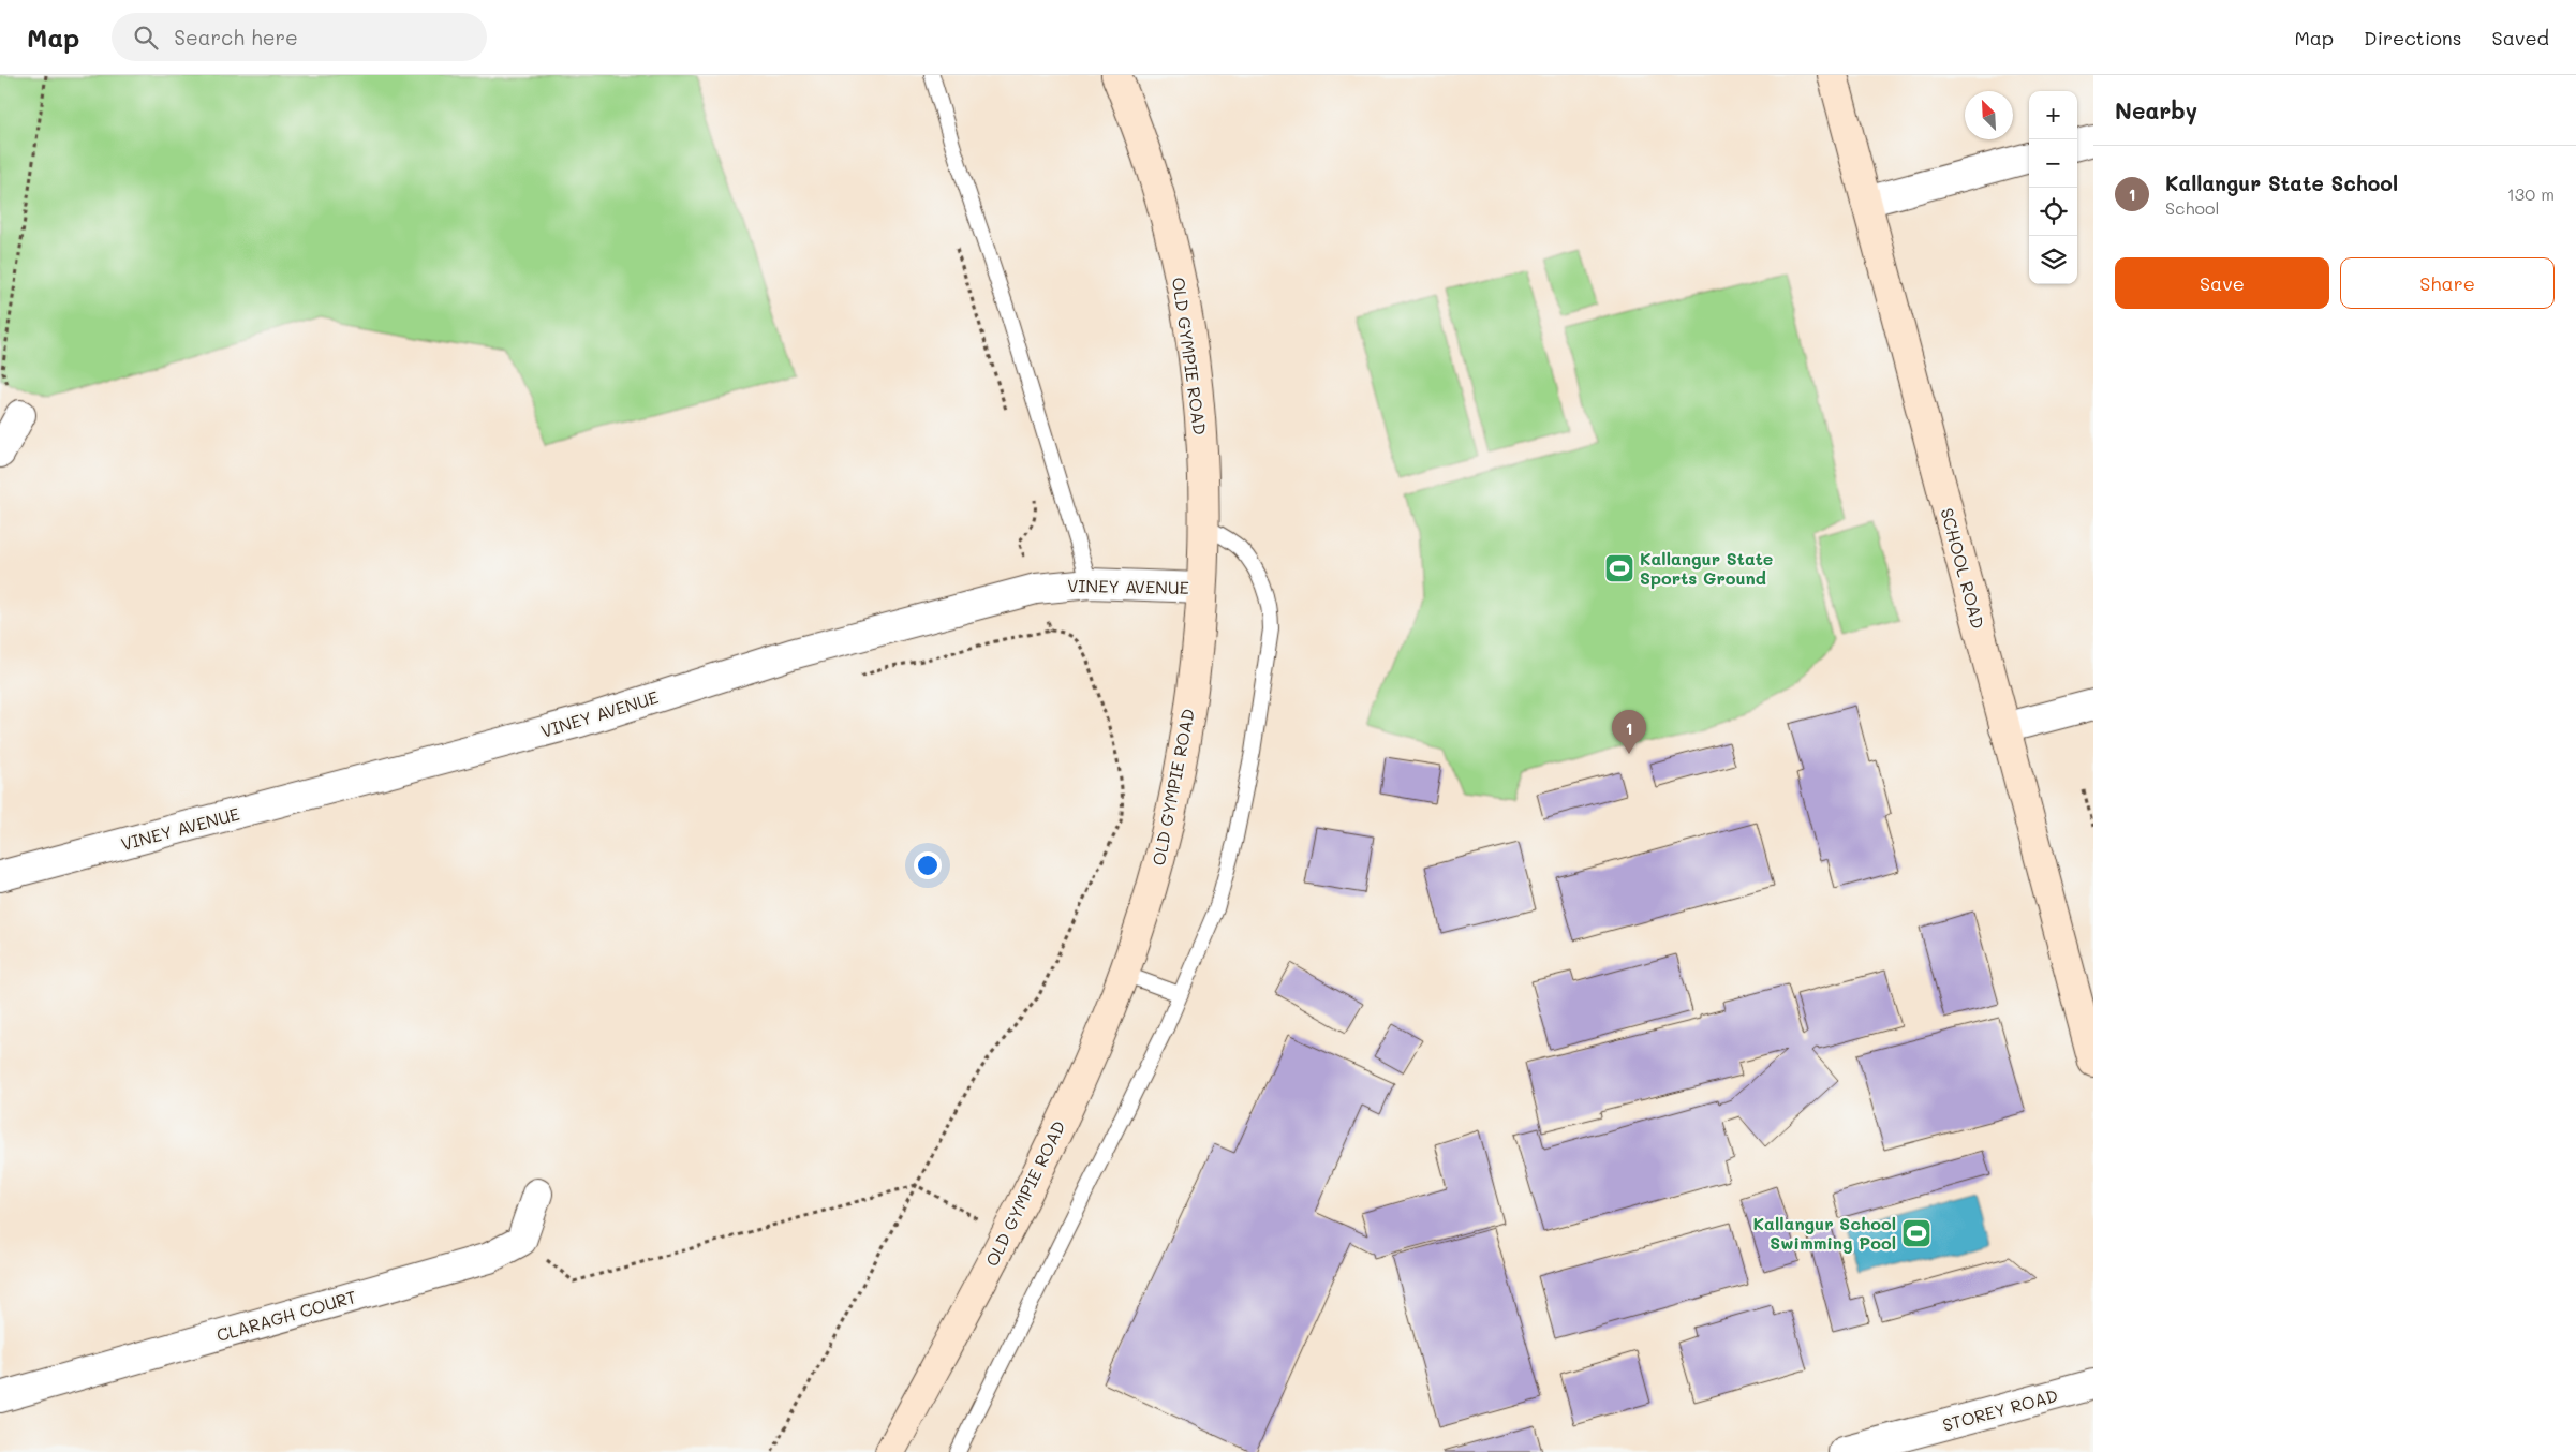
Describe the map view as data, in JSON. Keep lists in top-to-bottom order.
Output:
{
  "streets": {
    "main road": ["OLD GYMPIE ROAD", "SCHOOL ROAD"],
    "street": ["VINEY AVENUE", "CLARAGH COURT", "STOREY ROAD"]
  },
  "crossings": [
    ["OLD GYMPIE ROAD", "VINEY AVENUE"]
  ],
  "places": {
    "sports": ["Kallangur State Sports Ground", "Kallangur School Swimming Pool"]
  },
  "north": "top left",
  "page": {
    "header": "Map",
    "search": "Search here",
    "nav": ["Map", "Directions", "Saved"],
    "heading": "Nearby",
    "map_buttons": ["+", "−"],
    "list": [
      {
        "mark": "1",
        "name": "Kallangur State School",
        "note": "School",
        "value": "130 m"
      }
    ],
    "buttons": ["Save", "Share"],
    "pins": "1"
  }
}
